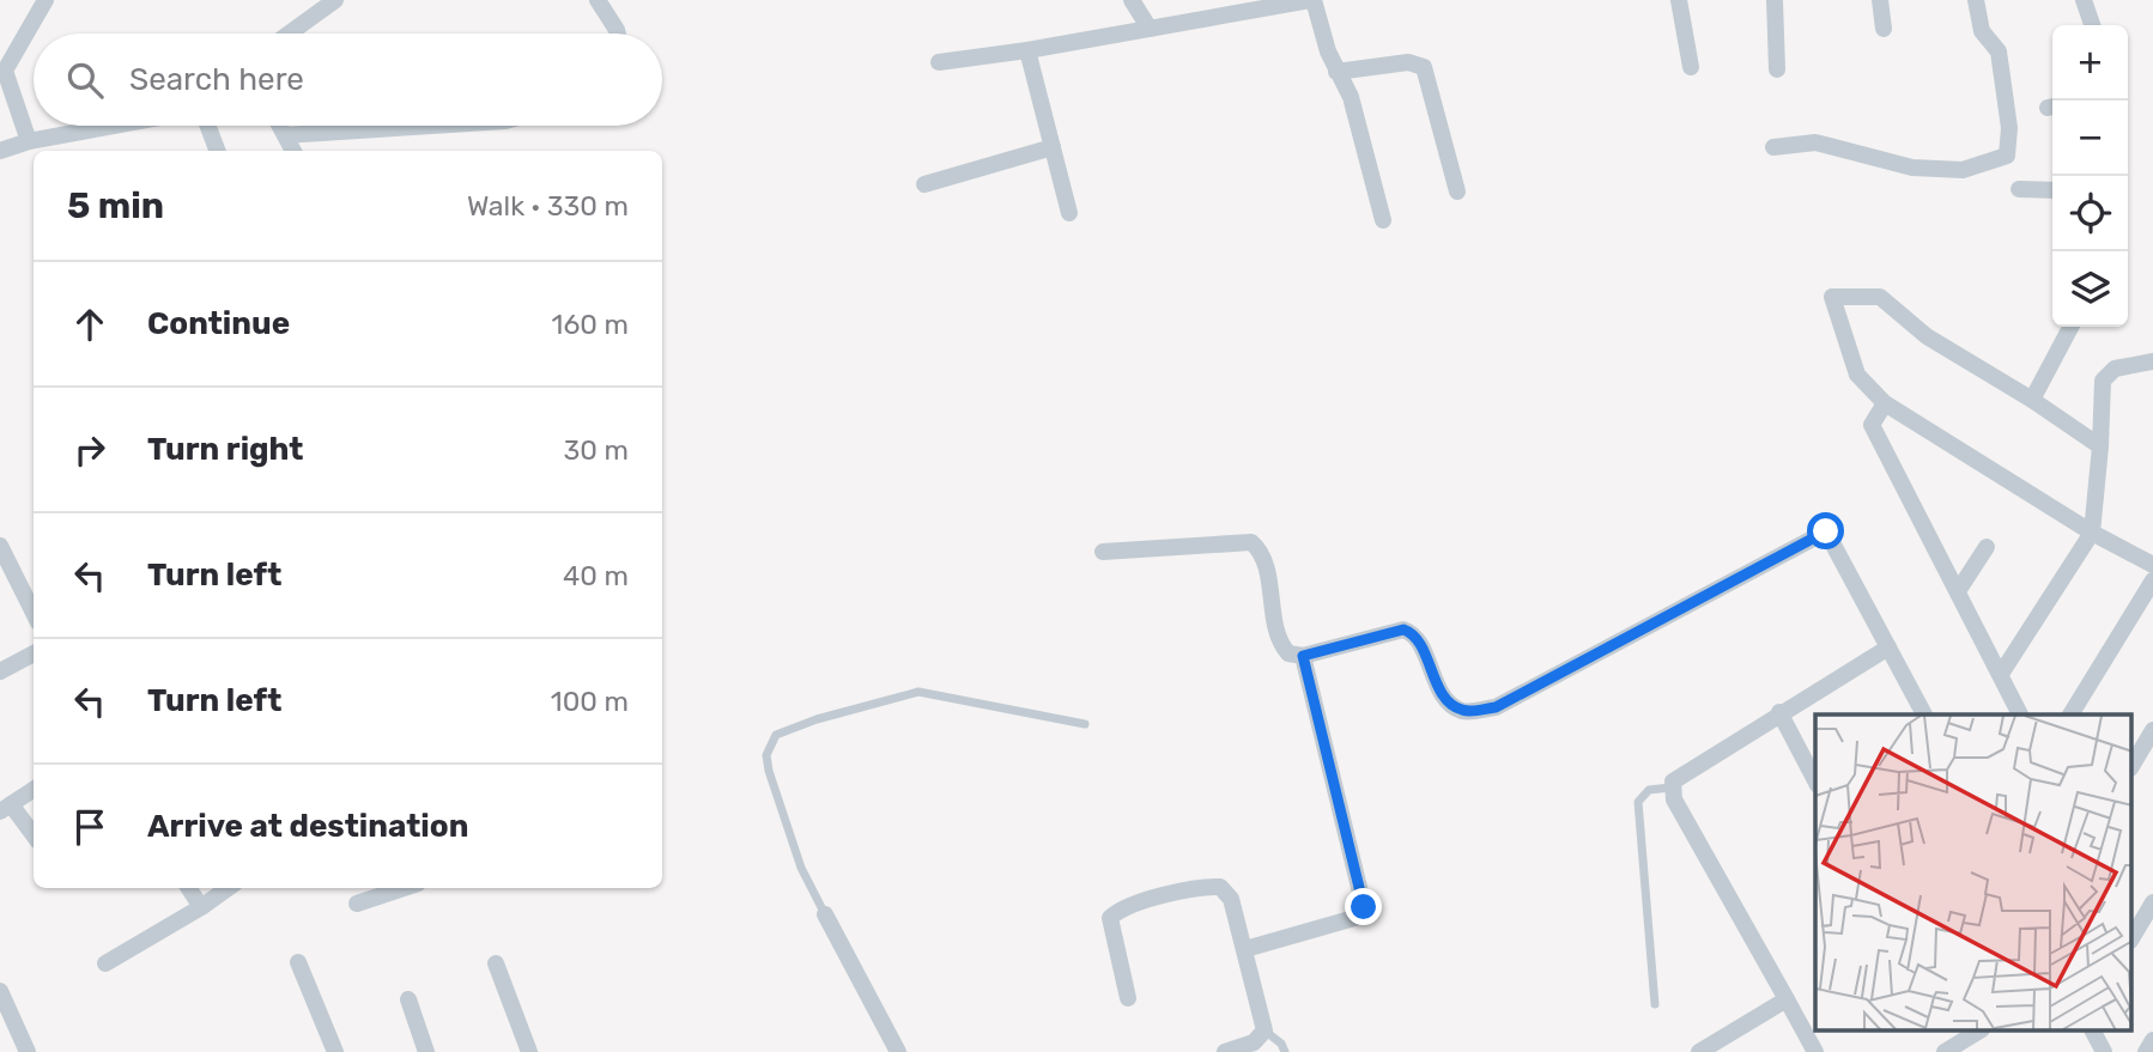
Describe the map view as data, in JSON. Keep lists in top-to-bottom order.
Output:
{
  "page": {
    "map_buttons": ["+", "−"],
    "search": "Search here",
    "heading": ["5 min", "Walk · 330 m"],
    "list": [
      ["Continue", "160 m"],
      ["Turn right", "30 m"],
      ["Turn left", "40 m"],
      ["Turn left", "100 m"],
      "Arrive at destination"
    ]
  }
}
